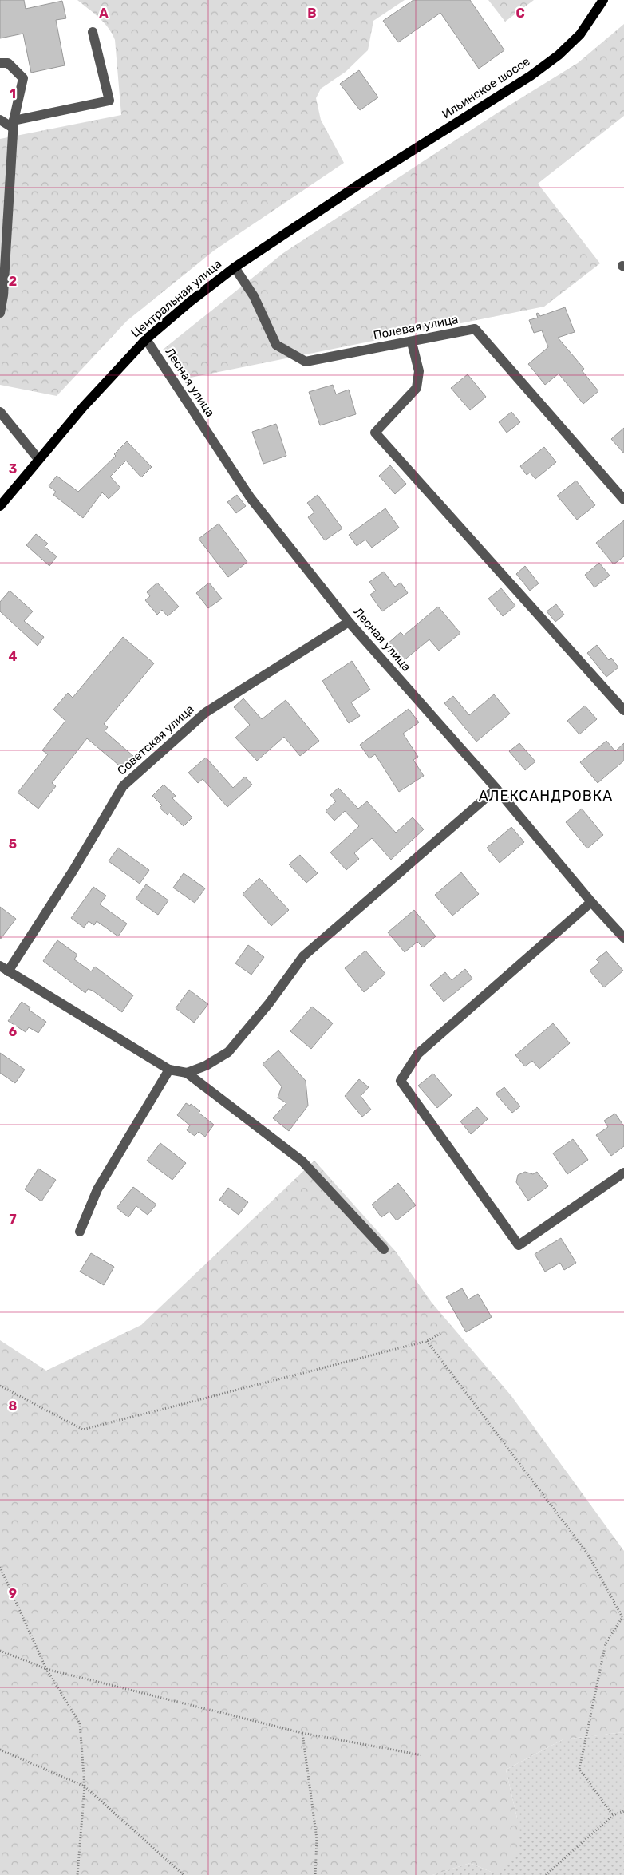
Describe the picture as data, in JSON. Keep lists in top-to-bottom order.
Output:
{
  "streets": {
    "main road": ["Ильинское шоссе", "Центральная улица"],
    "street": ["Полевая улица", "Лесная улица", "Советская улица"]
  },
  "crossings": [
    ["Ильинское шоссе", "Центральная улица"],
    ["Центральная улица", "Полевая улица"],
    ["Центральная улица", "Лесная улица"],
    ["Лесная улица", "Советская улица"]
  ],
  "districts": ["АЛЕКСАНДРОВКА"],
  "grid": {
    "columns": ["A", "B", "C"],
    "rows": [
      "1",
      "2",
      "3",
      "4",
      "5",
      "6",
      "7",
      "8",
      "9"
    ]
  }
}
